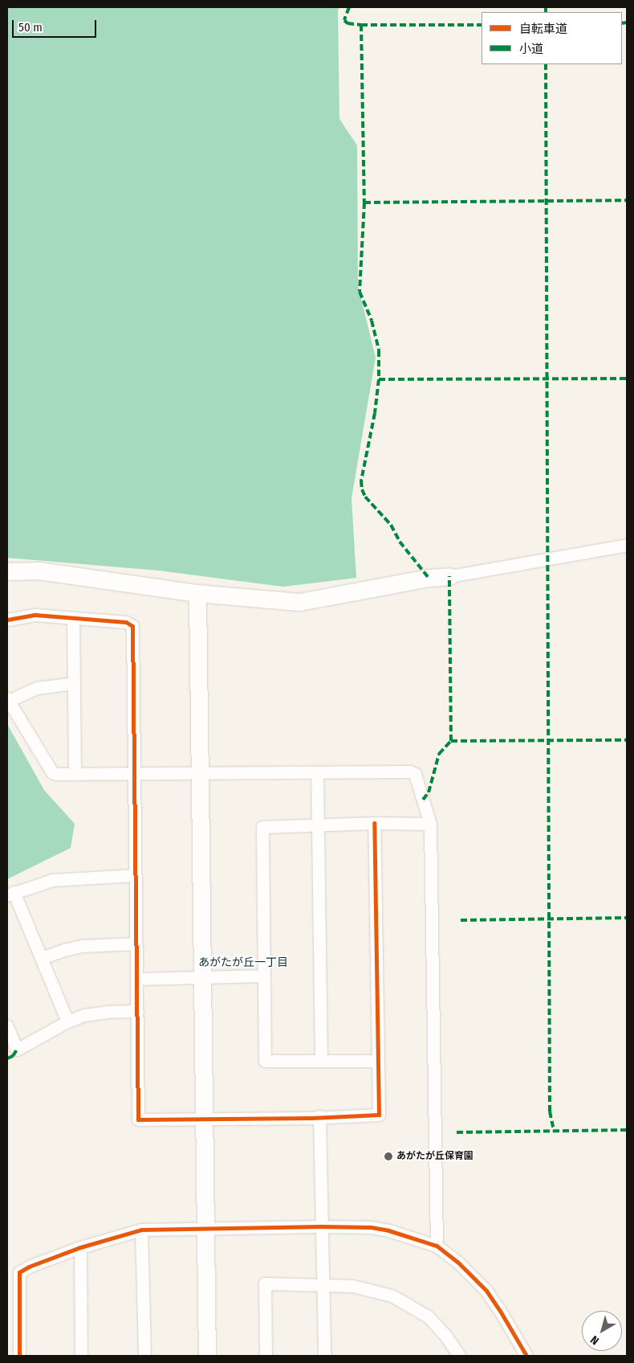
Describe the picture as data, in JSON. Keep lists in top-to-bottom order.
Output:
{
  "districts": ["あがたが丘一丁目"],
  "places": ["あがたが丘保育園"],
  "legend": ["自転車道", "小道"],
  "scale_bar": "50 m",
  "north": "bottom left"
}
